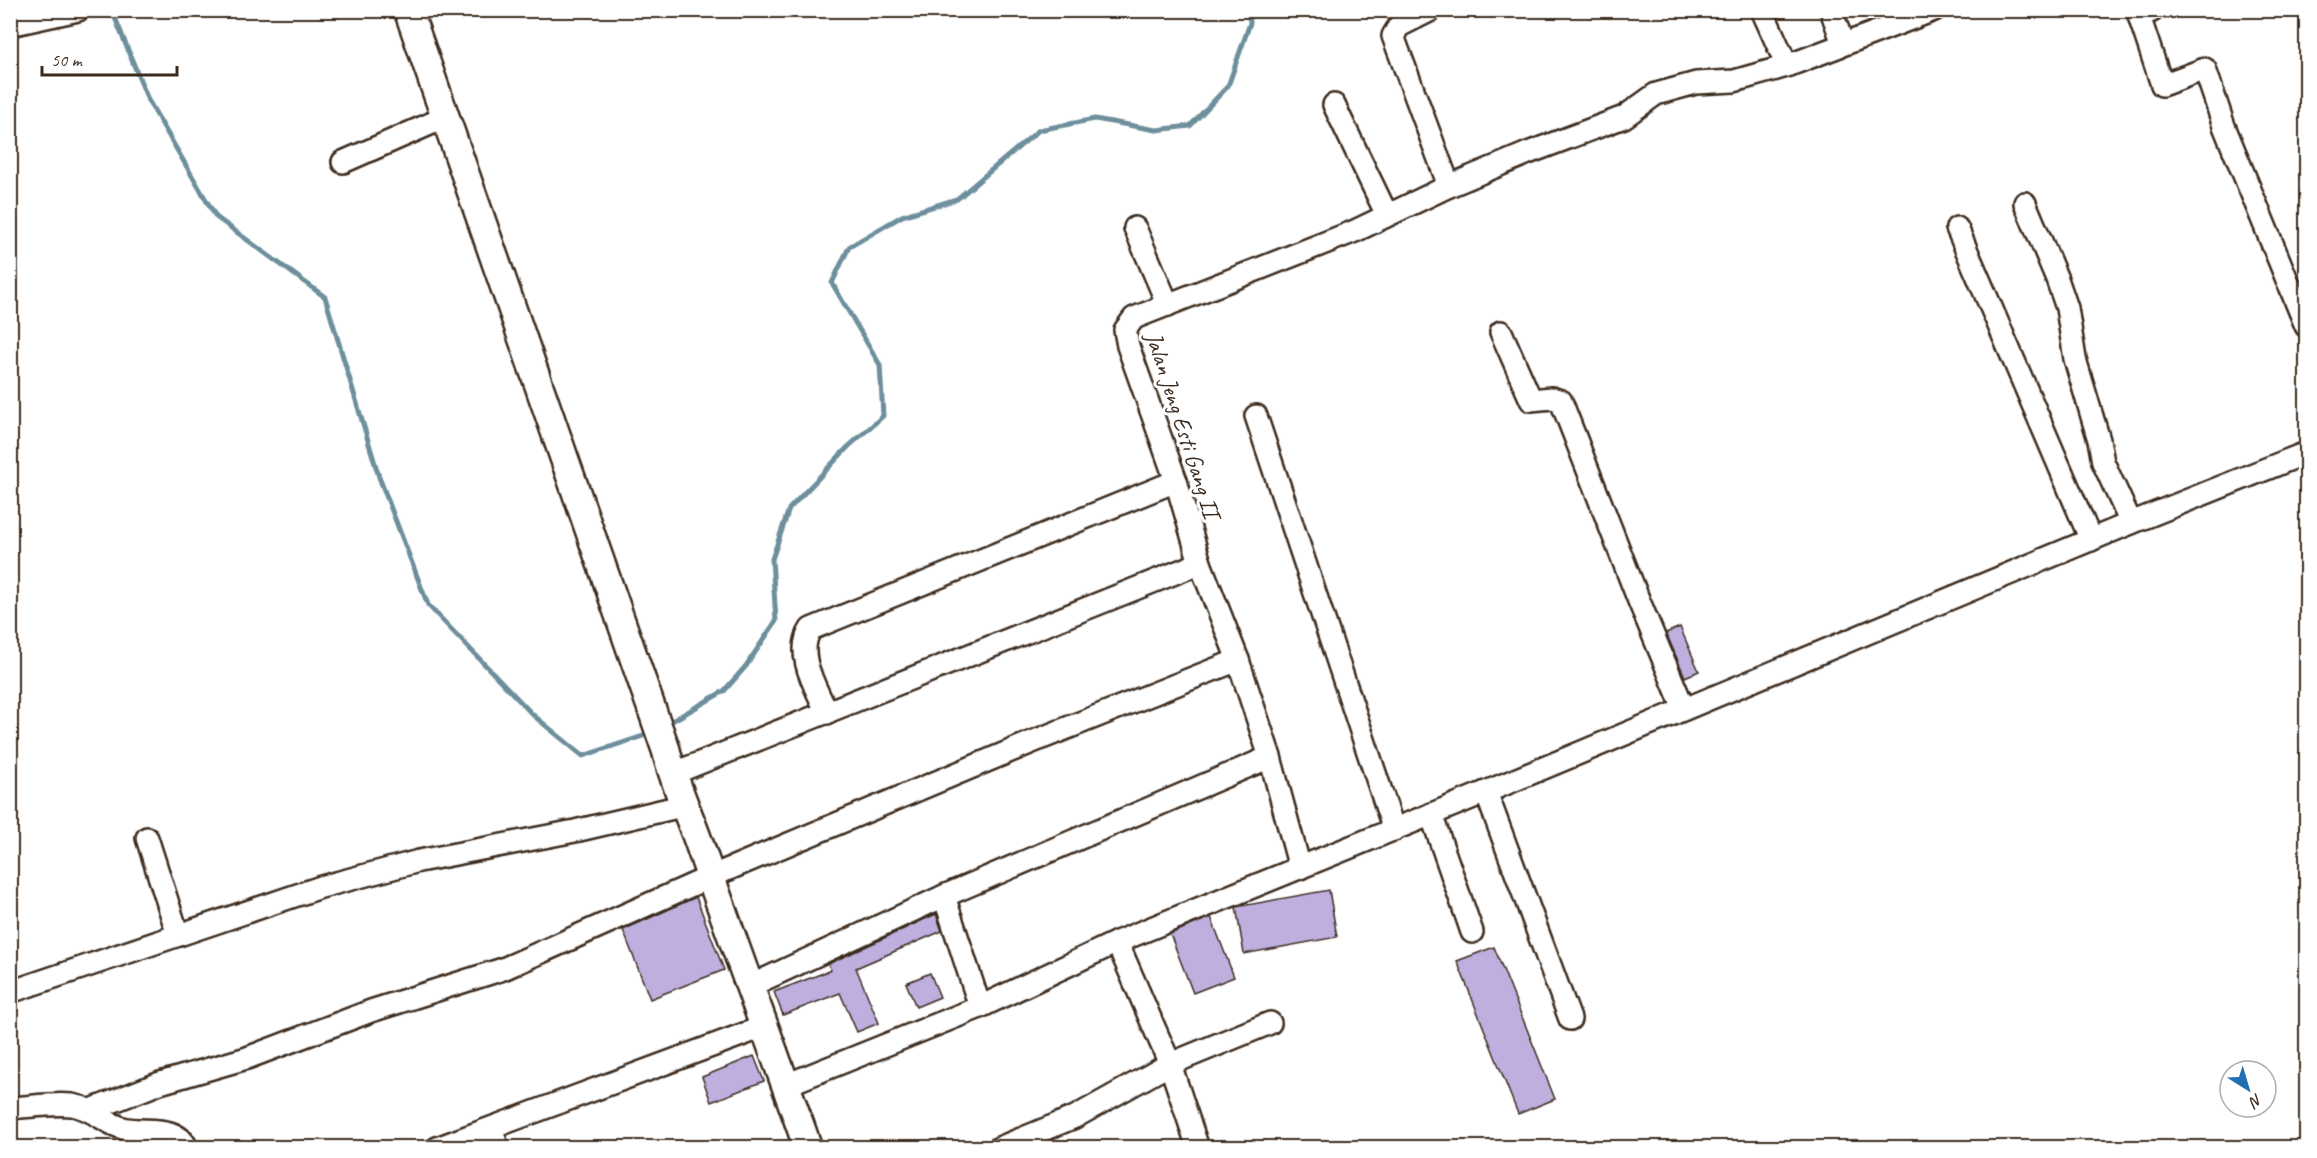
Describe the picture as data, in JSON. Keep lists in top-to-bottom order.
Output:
{
  "streets": {
    "street": ["Jalan Jeng Esti Gang II"]
  },
  "scale_bar": "50 m",
  "north": "bottom right"
}
